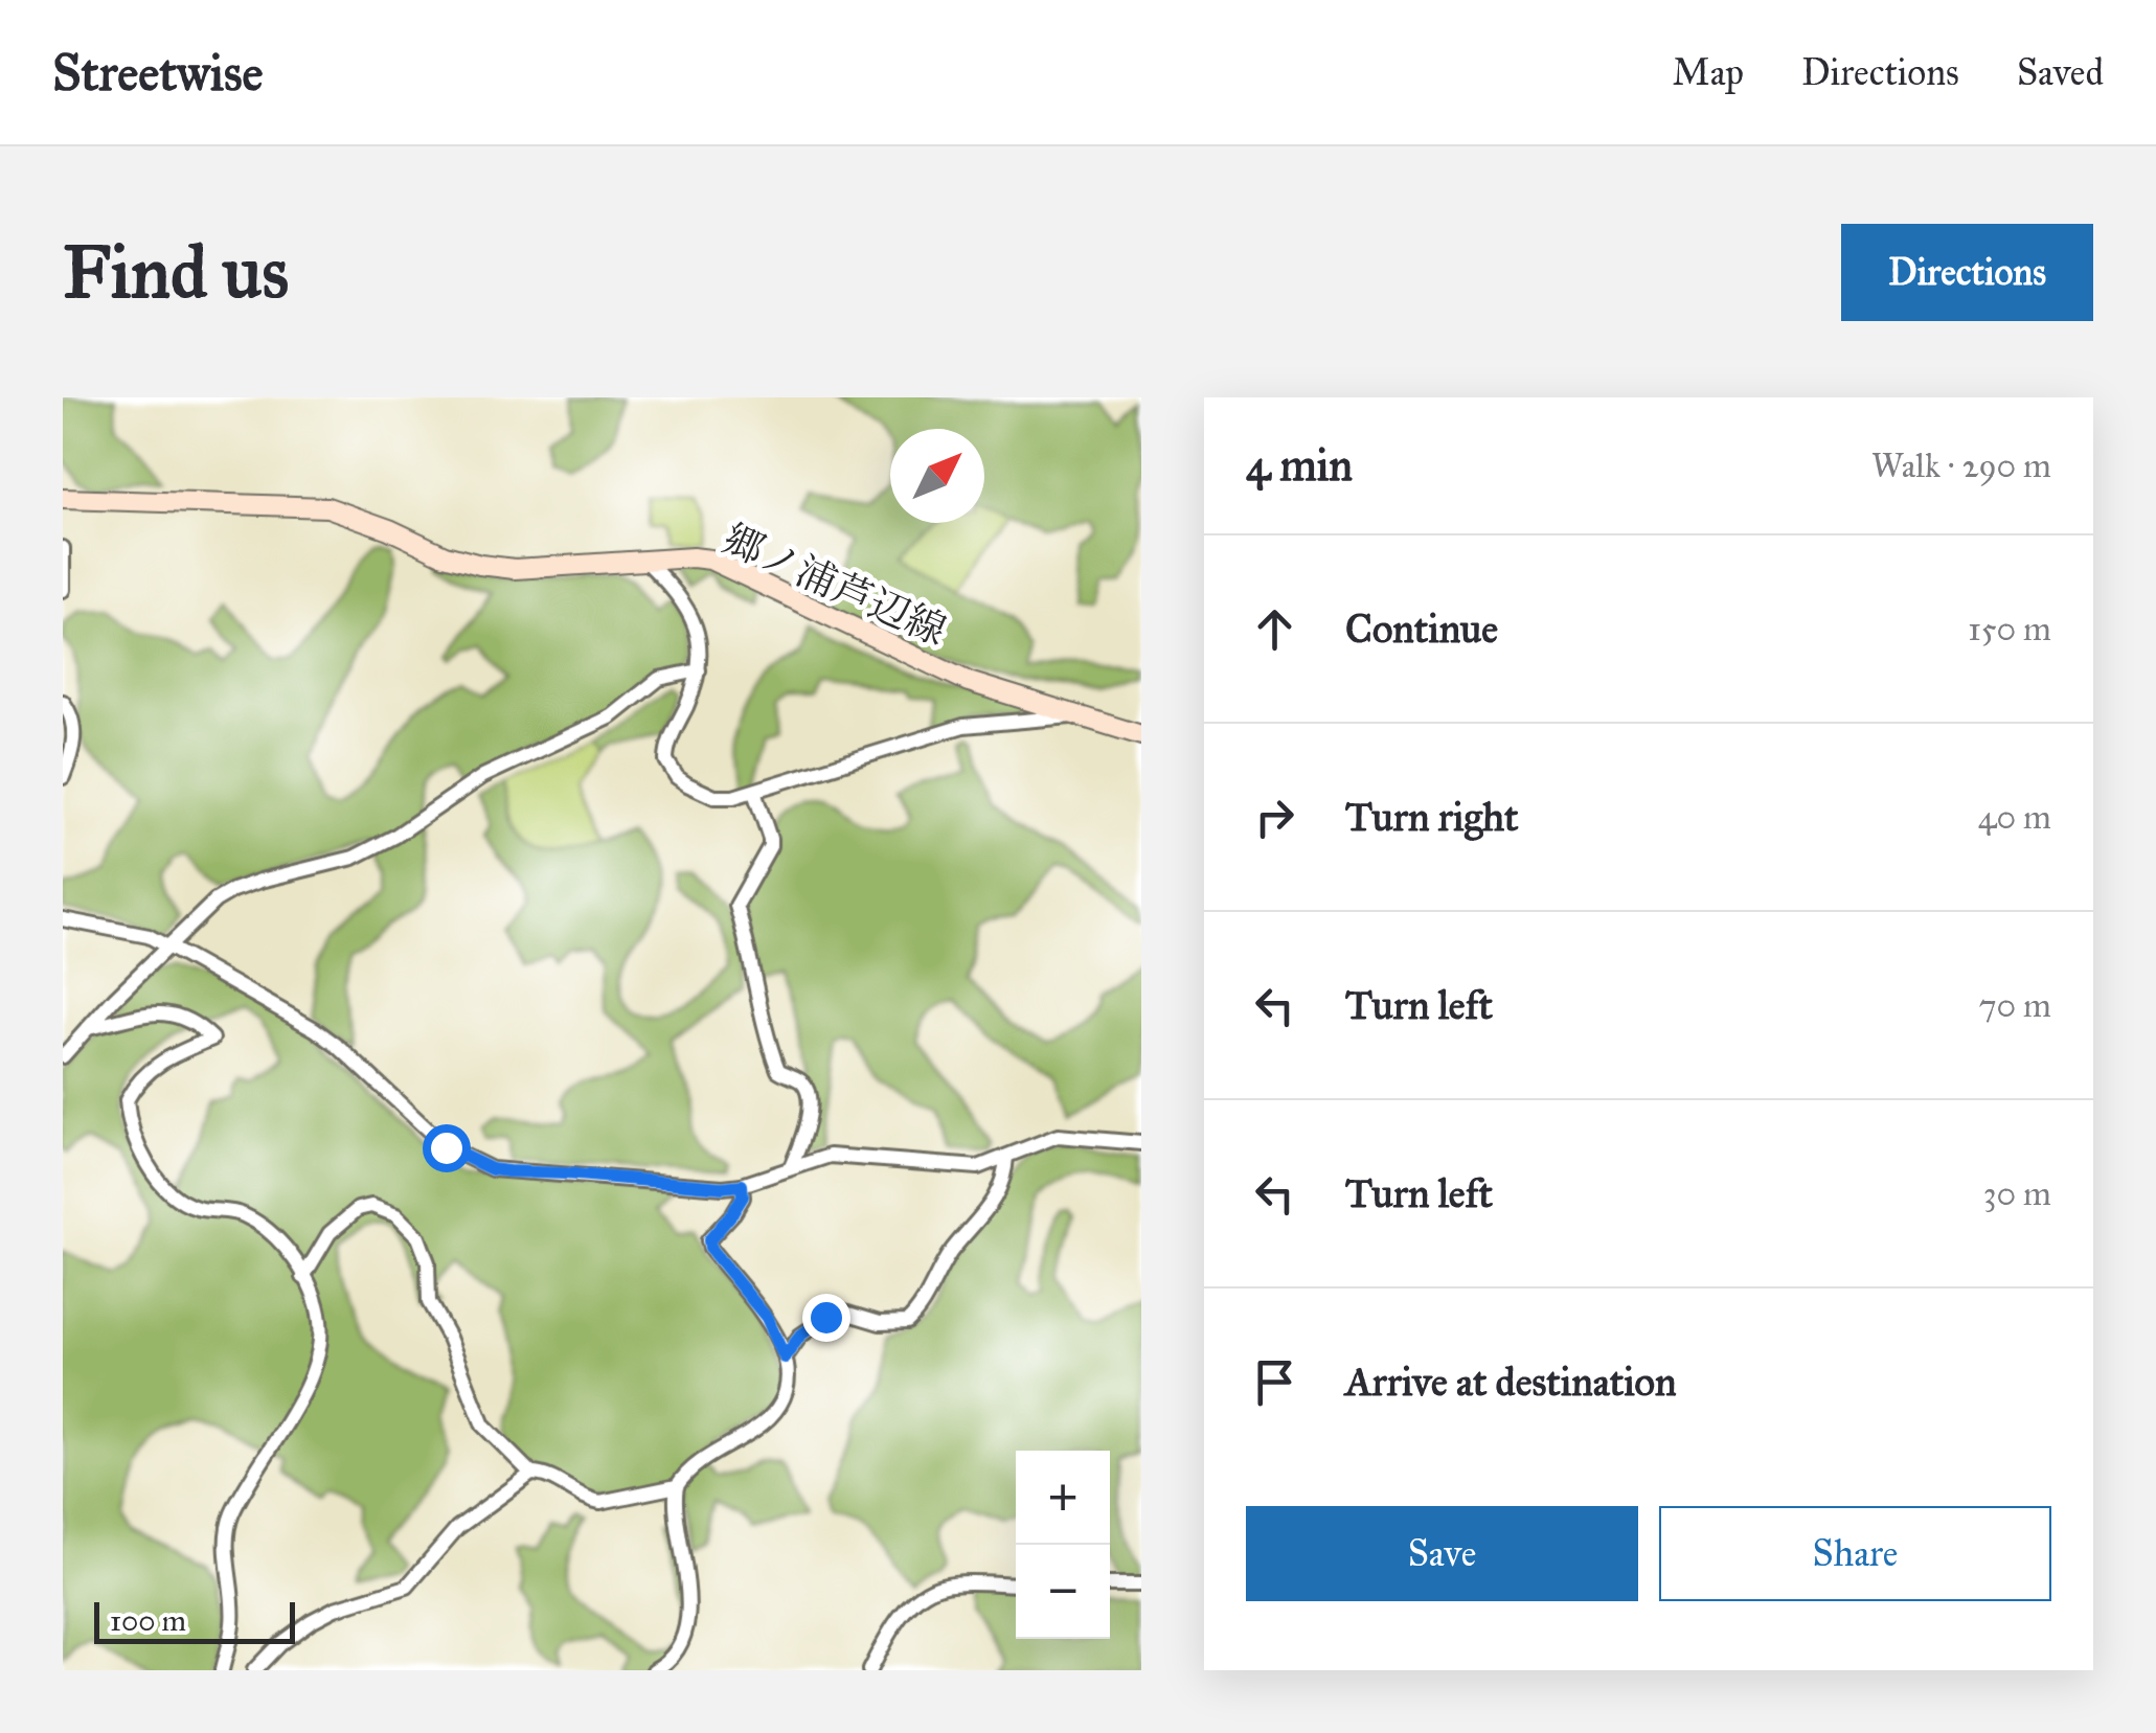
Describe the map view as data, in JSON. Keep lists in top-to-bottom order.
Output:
{
  "streets": {
    "main road": ["郷ノ浦芦辺線"]
  },
  "scale_bar": "100 m",
  "north": "top right",
  "page": {
    "header": "Streetwise",
    "nav": ["Map", "Directions", "Saved"],
    "buttons": [
      "Directions",
      ["Save", "Share"]
    ],
    "title": "Find us",
    "heading": ["4 min", "Walk · 290 m"],
    "list": [
      ["Continue", "150 m"],
      ["Turn right", "40 m"],
      ["Turn left", "70 m"],
      ["Turn left", "30 m"],
      "Arrive at destination"
    ],
    "map_buttons": ["+", "−"],
    "scale": "100 m"
  }
}
